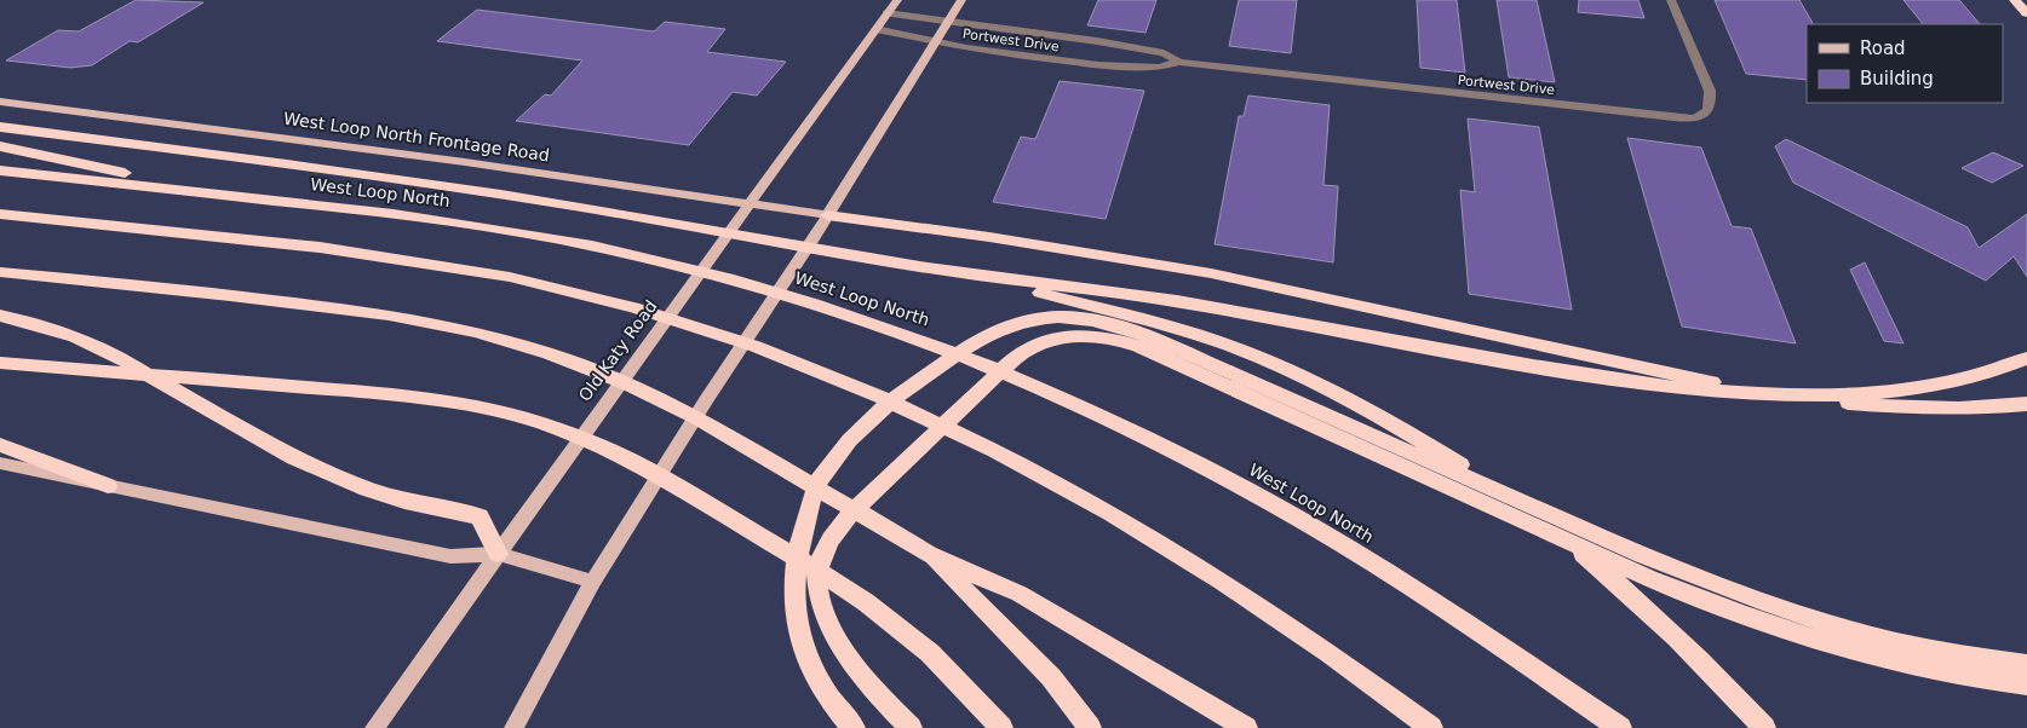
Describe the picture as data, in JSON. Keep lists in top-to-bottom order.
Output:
{
  "streets": {
    "highway": ["West Loop North"],
    "main road": ["West Loop North Frontage Road", "Old Katy Road"],
    "street": ["Portwest Drive"]
  },
  "crossings": [
    ["Portwest Drive", "Old Katy Road"],
    ["West Loop North Frontage Road", "Old Katy Road"]
  ],
  "legend": ["Road", "Building"]
}
